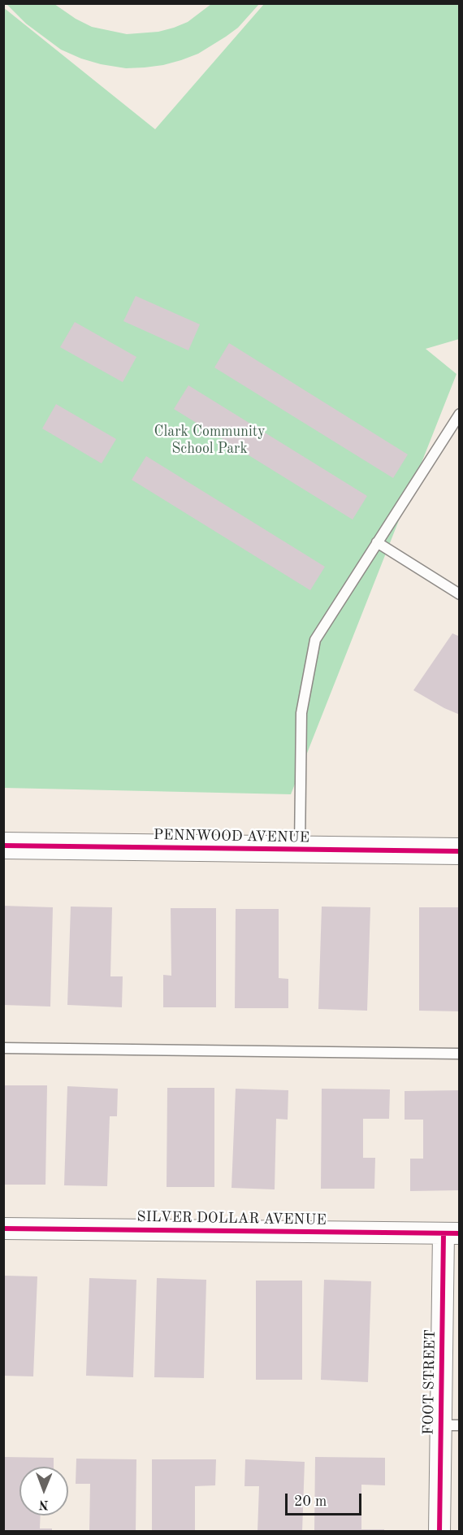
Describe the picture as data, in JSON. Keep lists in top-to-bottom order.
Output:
{
  "streets": {
    "street": ["PENNWOOD AVENUE", "SILVER DOLLAR AVENUE", "FOOT STREET"]
  },
  "crossings": [
    ["SILVER DOLLAR AVENUE", "FOOT STREET"]
  ],
  "parks": ["Clark Community School Park"],
  "scale_bar": "20 m",
  "north": "bottom"
}
